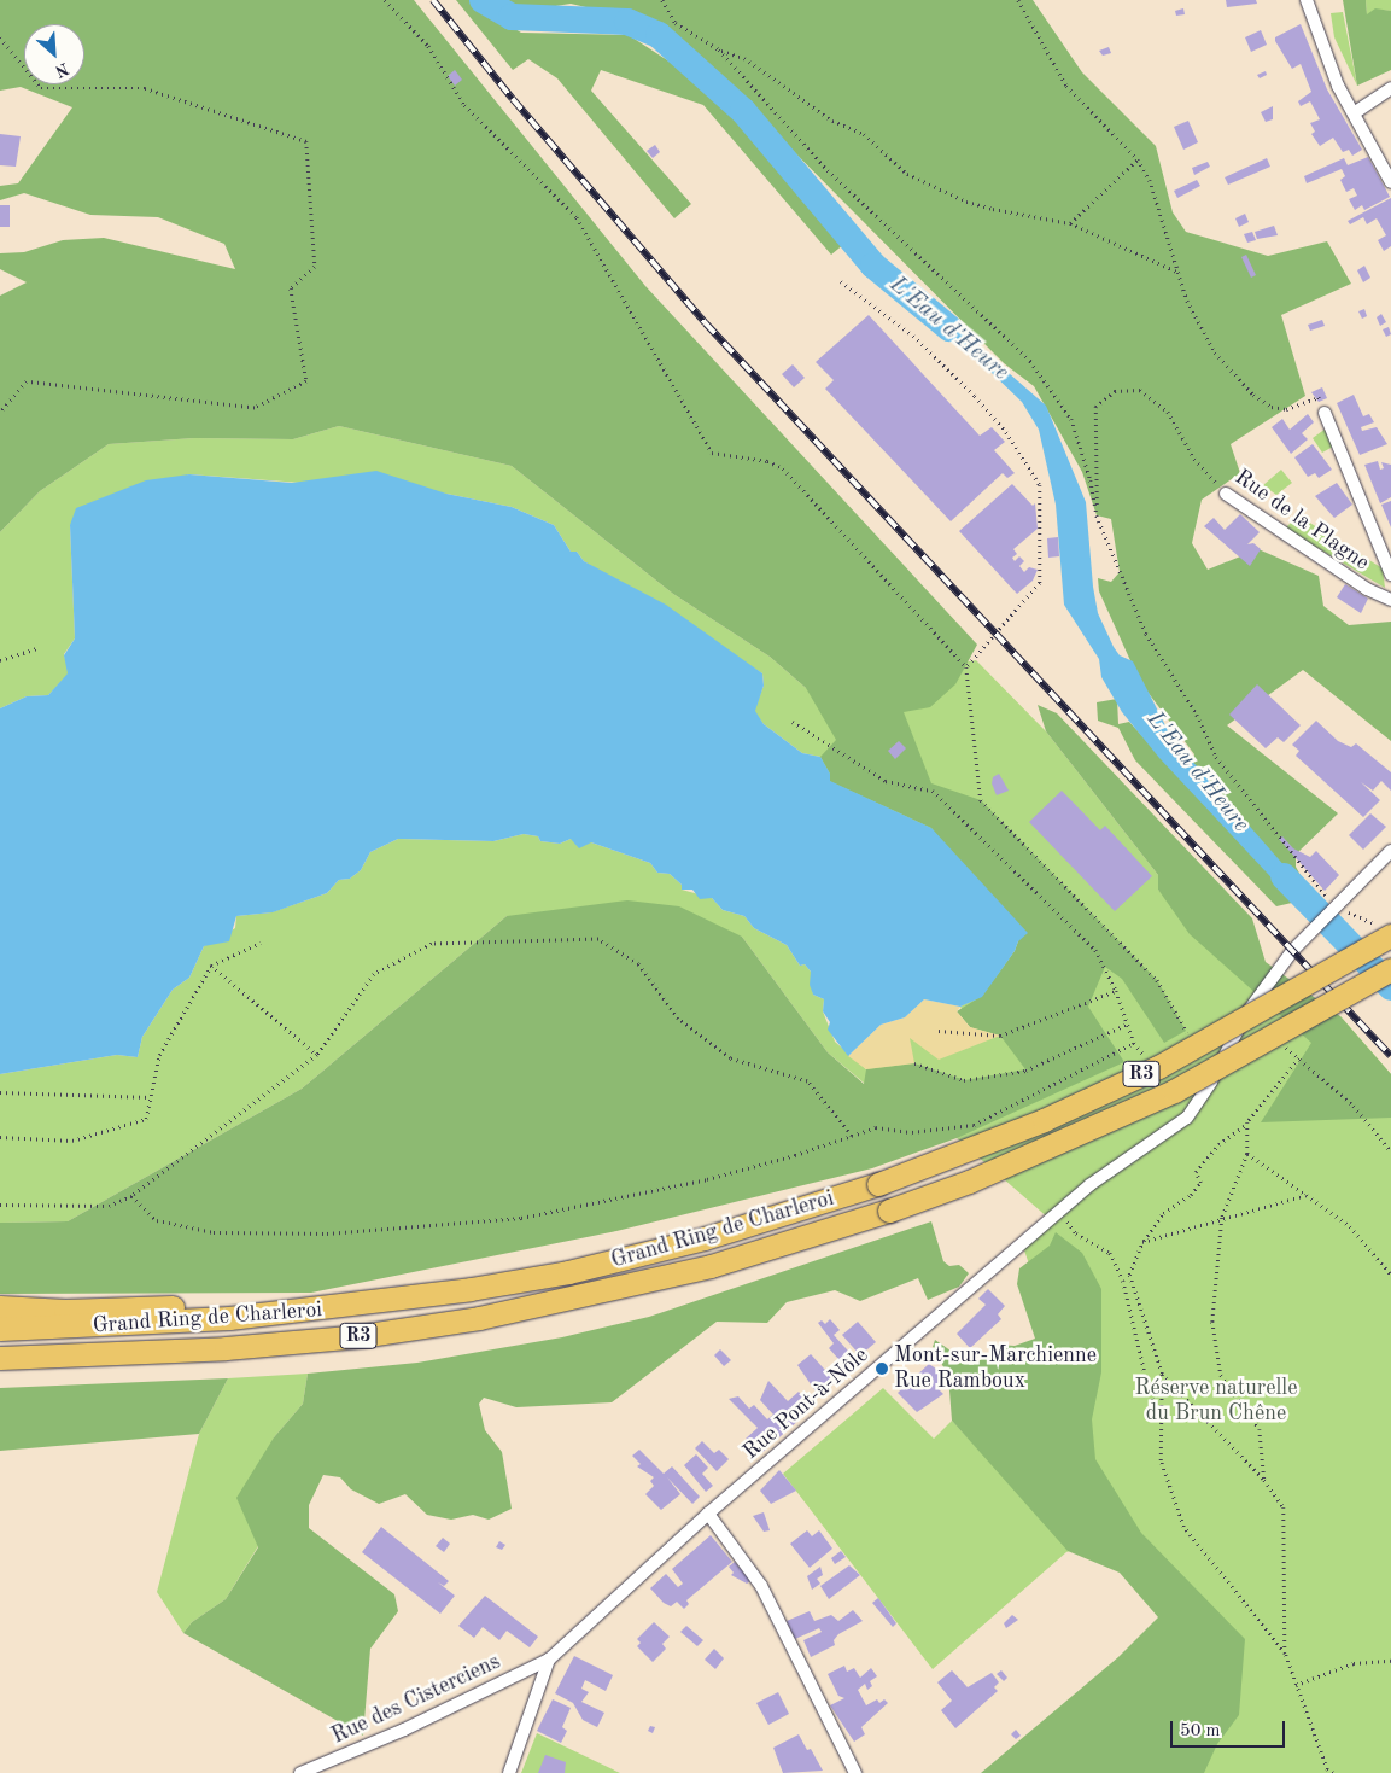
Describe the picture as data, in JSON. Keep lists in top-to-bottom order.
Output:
{
  "streets": {
    "highway": ["R3", "Grand Ring de Charleroi"],
    "street": ["Rue de la Plagne", "Rue Pont-à-Nôle", "Rue des Cisterciens"]
  },
  "crossings": [
    ["Rue Pont-à-Nôle", "Rue des Cisterciens"]
  ],
  "water": ["L'Eau d'Heure"],
  "parks": ["Réserve naturelle du Brun Chêne"],
  "places": ["Mont-sur-Marchienne Rue Ramboux"],
  "scale_bar": "50 m",
  "north": "bottom right"
}
